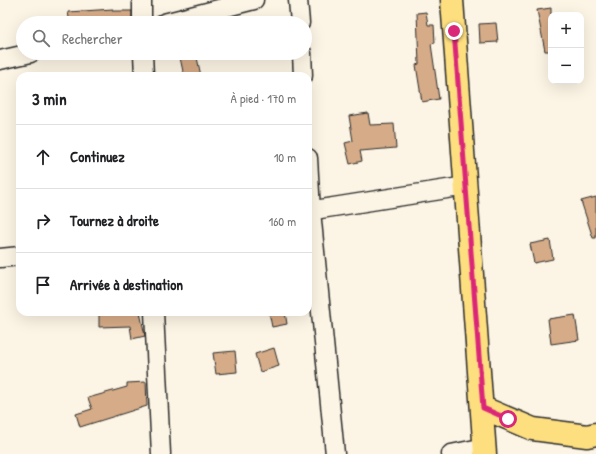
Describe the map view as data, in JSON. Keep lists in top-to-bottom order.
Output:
{
  "page": {
    "map_buttons": ["+", "−"],
    "search": "Rechercher",
    "heading": ["3 min", "À pied · 170 m"],
    "list": [
      ["Continuez", "10 m"],
      ["Tournez à droite", "160 m"],
      "Arrivée à destination"
    ]
  }
}
